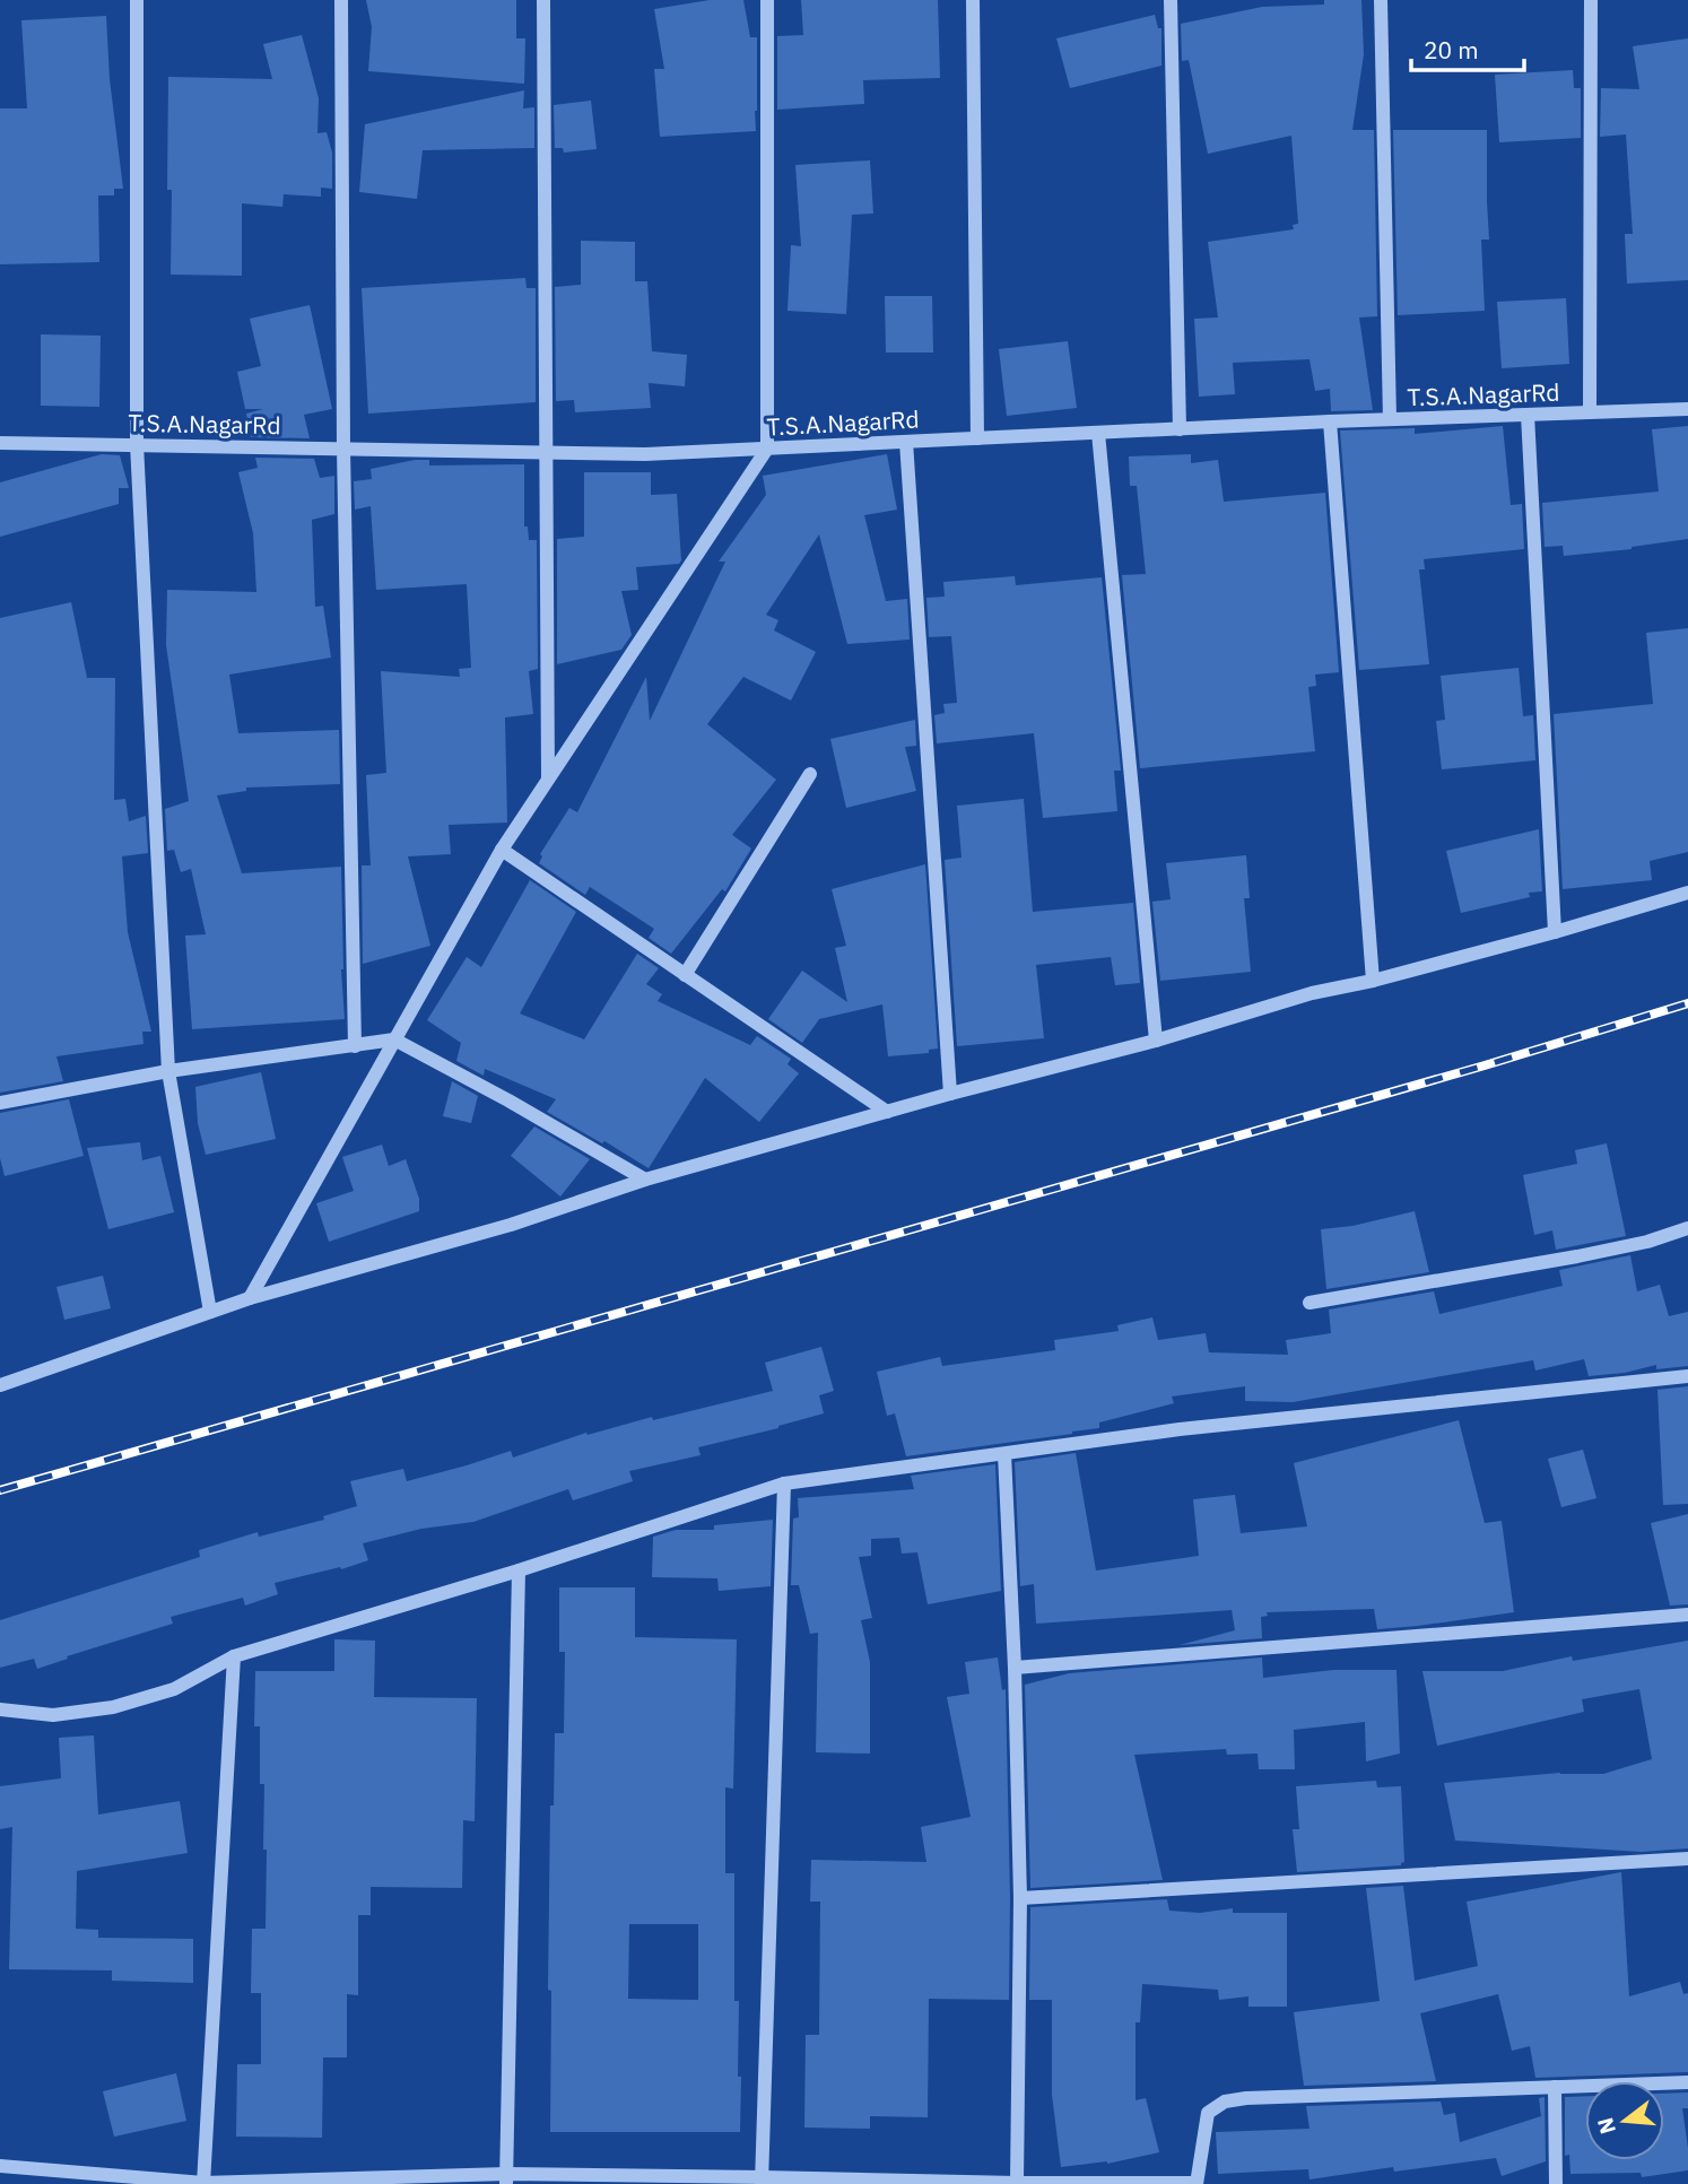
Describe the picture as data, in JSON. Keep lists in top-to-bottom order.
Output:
{
  "streets": {
    "street": ["T.S.A.NagarRd"]
  },
  "scale_bar": "20 m",
  "north": "left"
}
